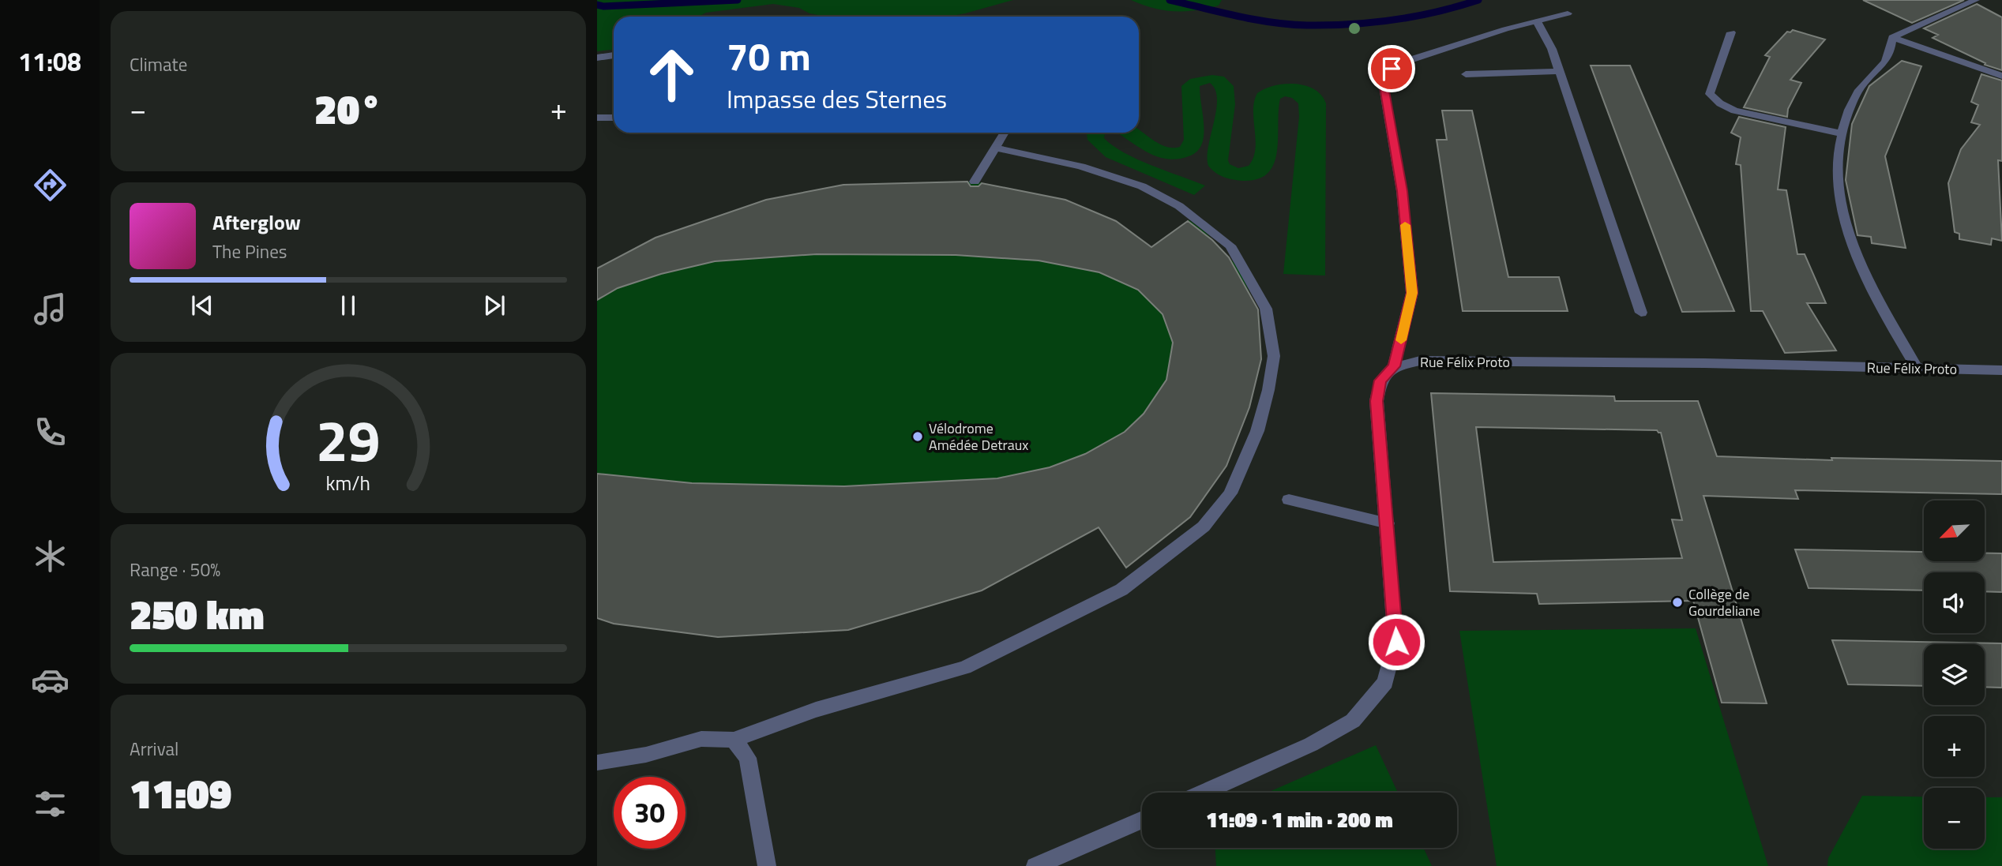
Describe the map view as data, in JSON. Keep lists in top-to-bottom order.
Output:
{
  "streets": {
    "street": ["Rue Félix Proto"]
  },
  "places": ["Vélodrome Amédée Detraux", "Collège de Gourdeliane"],
  "north": "bottom left",
  "page": {
    "tabs": "11:08",
    "tile": [
      "Climate",
      ["Range · 50%", "250 km"],
      ["Arrival", "11:09"]
    ],
    "turn": ["70 m", "Impasse des Sternes"],
    "heat": ["−", "20°", "+"],
    "song": ["Afterglow", "The Pines"],
    "map_buttons": ["+", "−"],
    "limit": "30",
    "trip": "11:09 · 1 min · 200 m",
    "gauge": ["29", "km/h"]
  }
}
